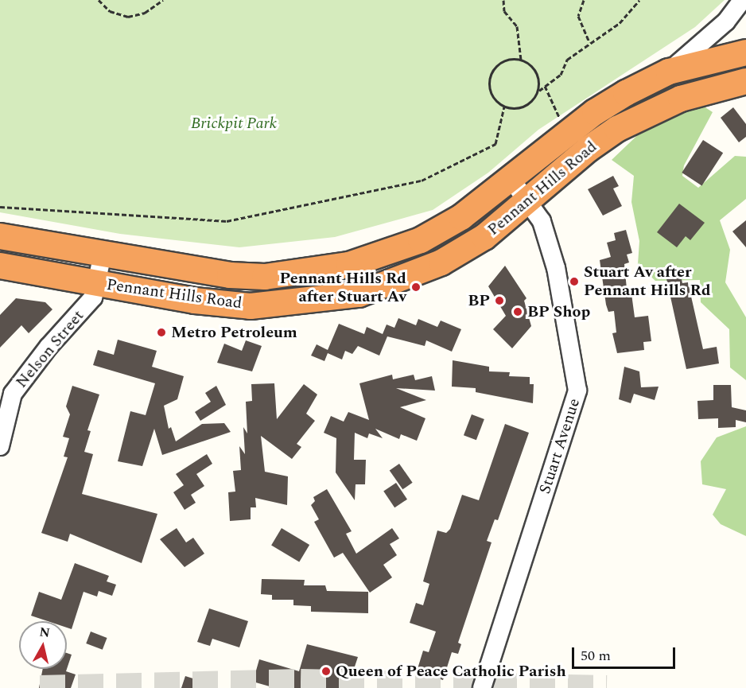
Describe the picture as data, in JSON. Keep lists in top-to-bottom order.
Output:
{
  "streets": {
    "highway": ["Pennant Hills Road"],
    "street": ["Nelson Street", "Stuart Avenue"]
  },
  "crossings": [
    ["Pennant Hills Road", "Nelson Street"],
    ["Pennant Hills Road", "Stuart Avenue"]
  ],
  "parks": ["Brickpit Park"],
  "places": [
    "Stuart Av after Pennant Hills Rd",
    "Pennant Hills Rd after Stuart Av",
    "BP",
    "BP Shop",
    "Metro Petroleum",
    "Queen of Peace Catholic Parish"
  ],
  "scale_bar": "50 m",
  "north": "top"
}
